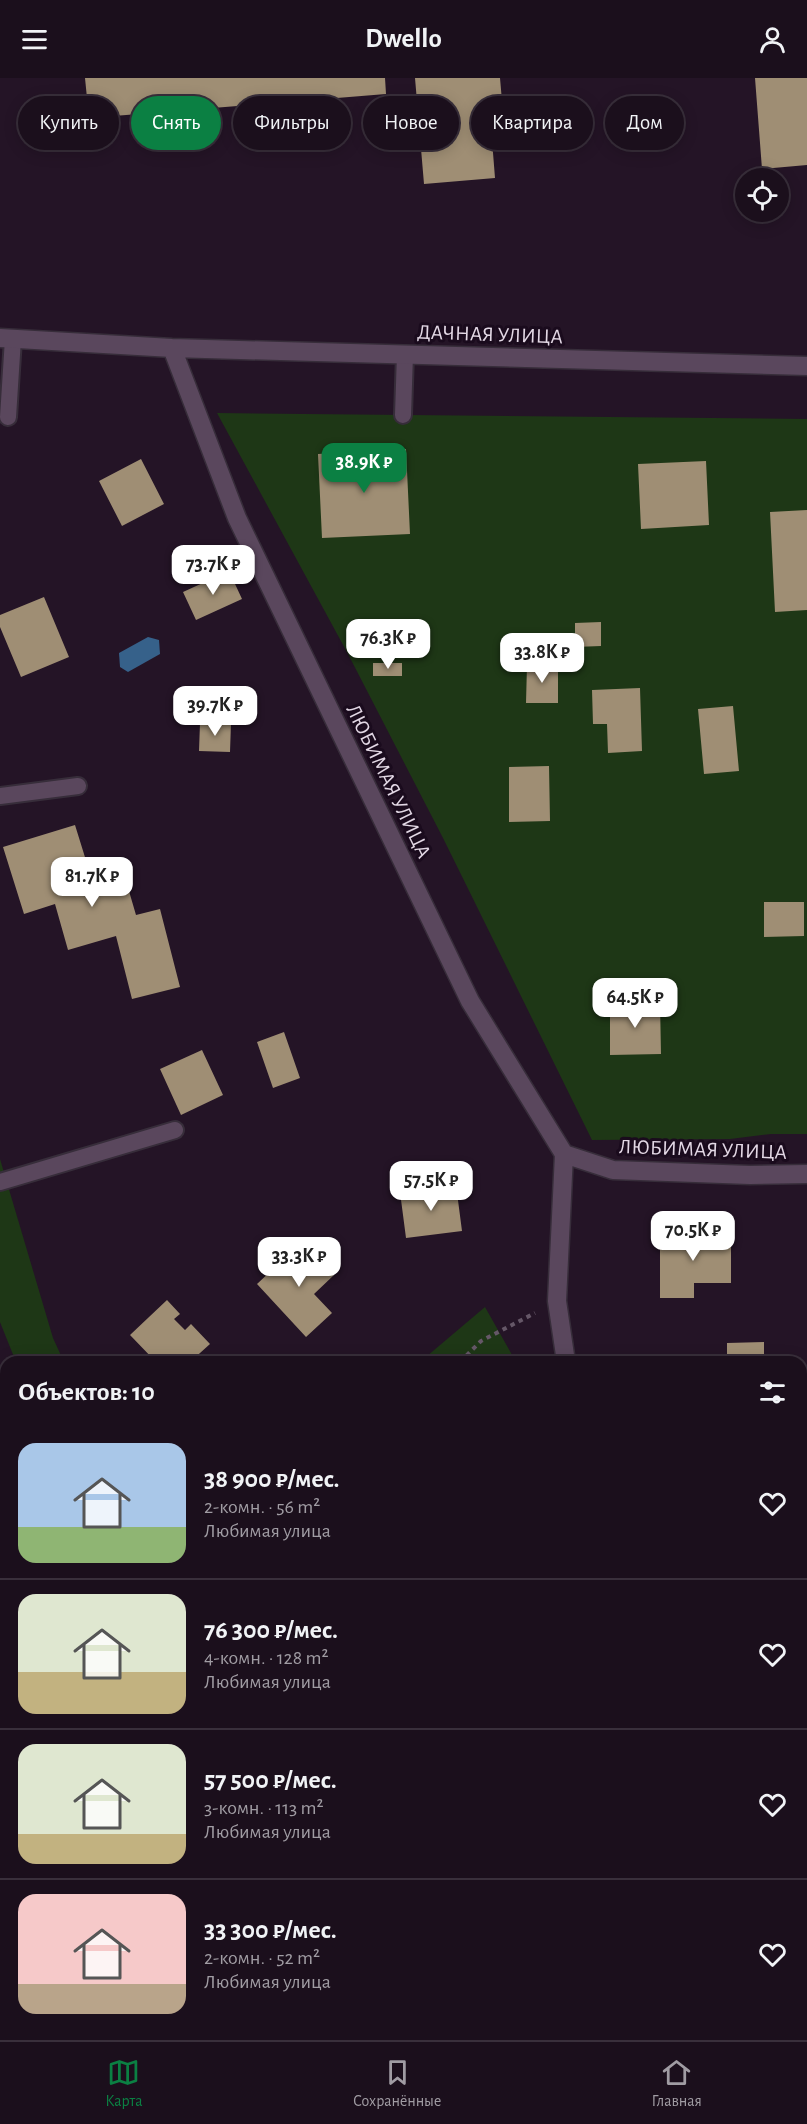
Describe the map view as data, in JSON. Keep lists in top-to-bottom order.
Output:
{
  "streets": {
    "street": ["ДАЧНАЯ УЛИЦА", "ЛЮБИМАЯ УЛИЦА"]
  },
  "crossings": [
    ["ДАЧНАЯ УЛИЦА", "ЛЮБИМАЯ УЛИЦА"]
  ],
  "page": {
    "header": "Dwello",
    "chip": [
      "Купить",
      "Снять",
      "Фильтры",
      "Новое",
      "Квартира",
      "Дом"
    ],
    "price": [
      "38.9K ₽",
      "73.7K ₽",
      "76.3K ₽",
      "33.8K ₽",
      "39.7K ₽",
      "81.7K ₽",
      "64.5K ₽",
      "57.5K ₽",
      "70.5K ₽",
      "33.3K ₽"
    ],
    "heading": "Объектов: 10",
    "list": [
      {
        "name": "38 900 ₽/мес.",
        "note": "2-комн. · 56 m² · Любимая улица"
      },
      {
        "name": "76 300 ₽/мес.",
        "note": "4-комн. · 128 m² · Любимая улица"
      },
      {
        "name": "57 500 ₽/мес.",
        "note": "3-комн. · 113 m² · Любимая улица"
      },
      {
        "name": "33 300 ₽/мес.",
        "note": "2-комн. · 52 m² · Любимая улица"
      }
    ],
    "tabs": ["Карта", "Сохранённые", "Главная"]
  }
}
